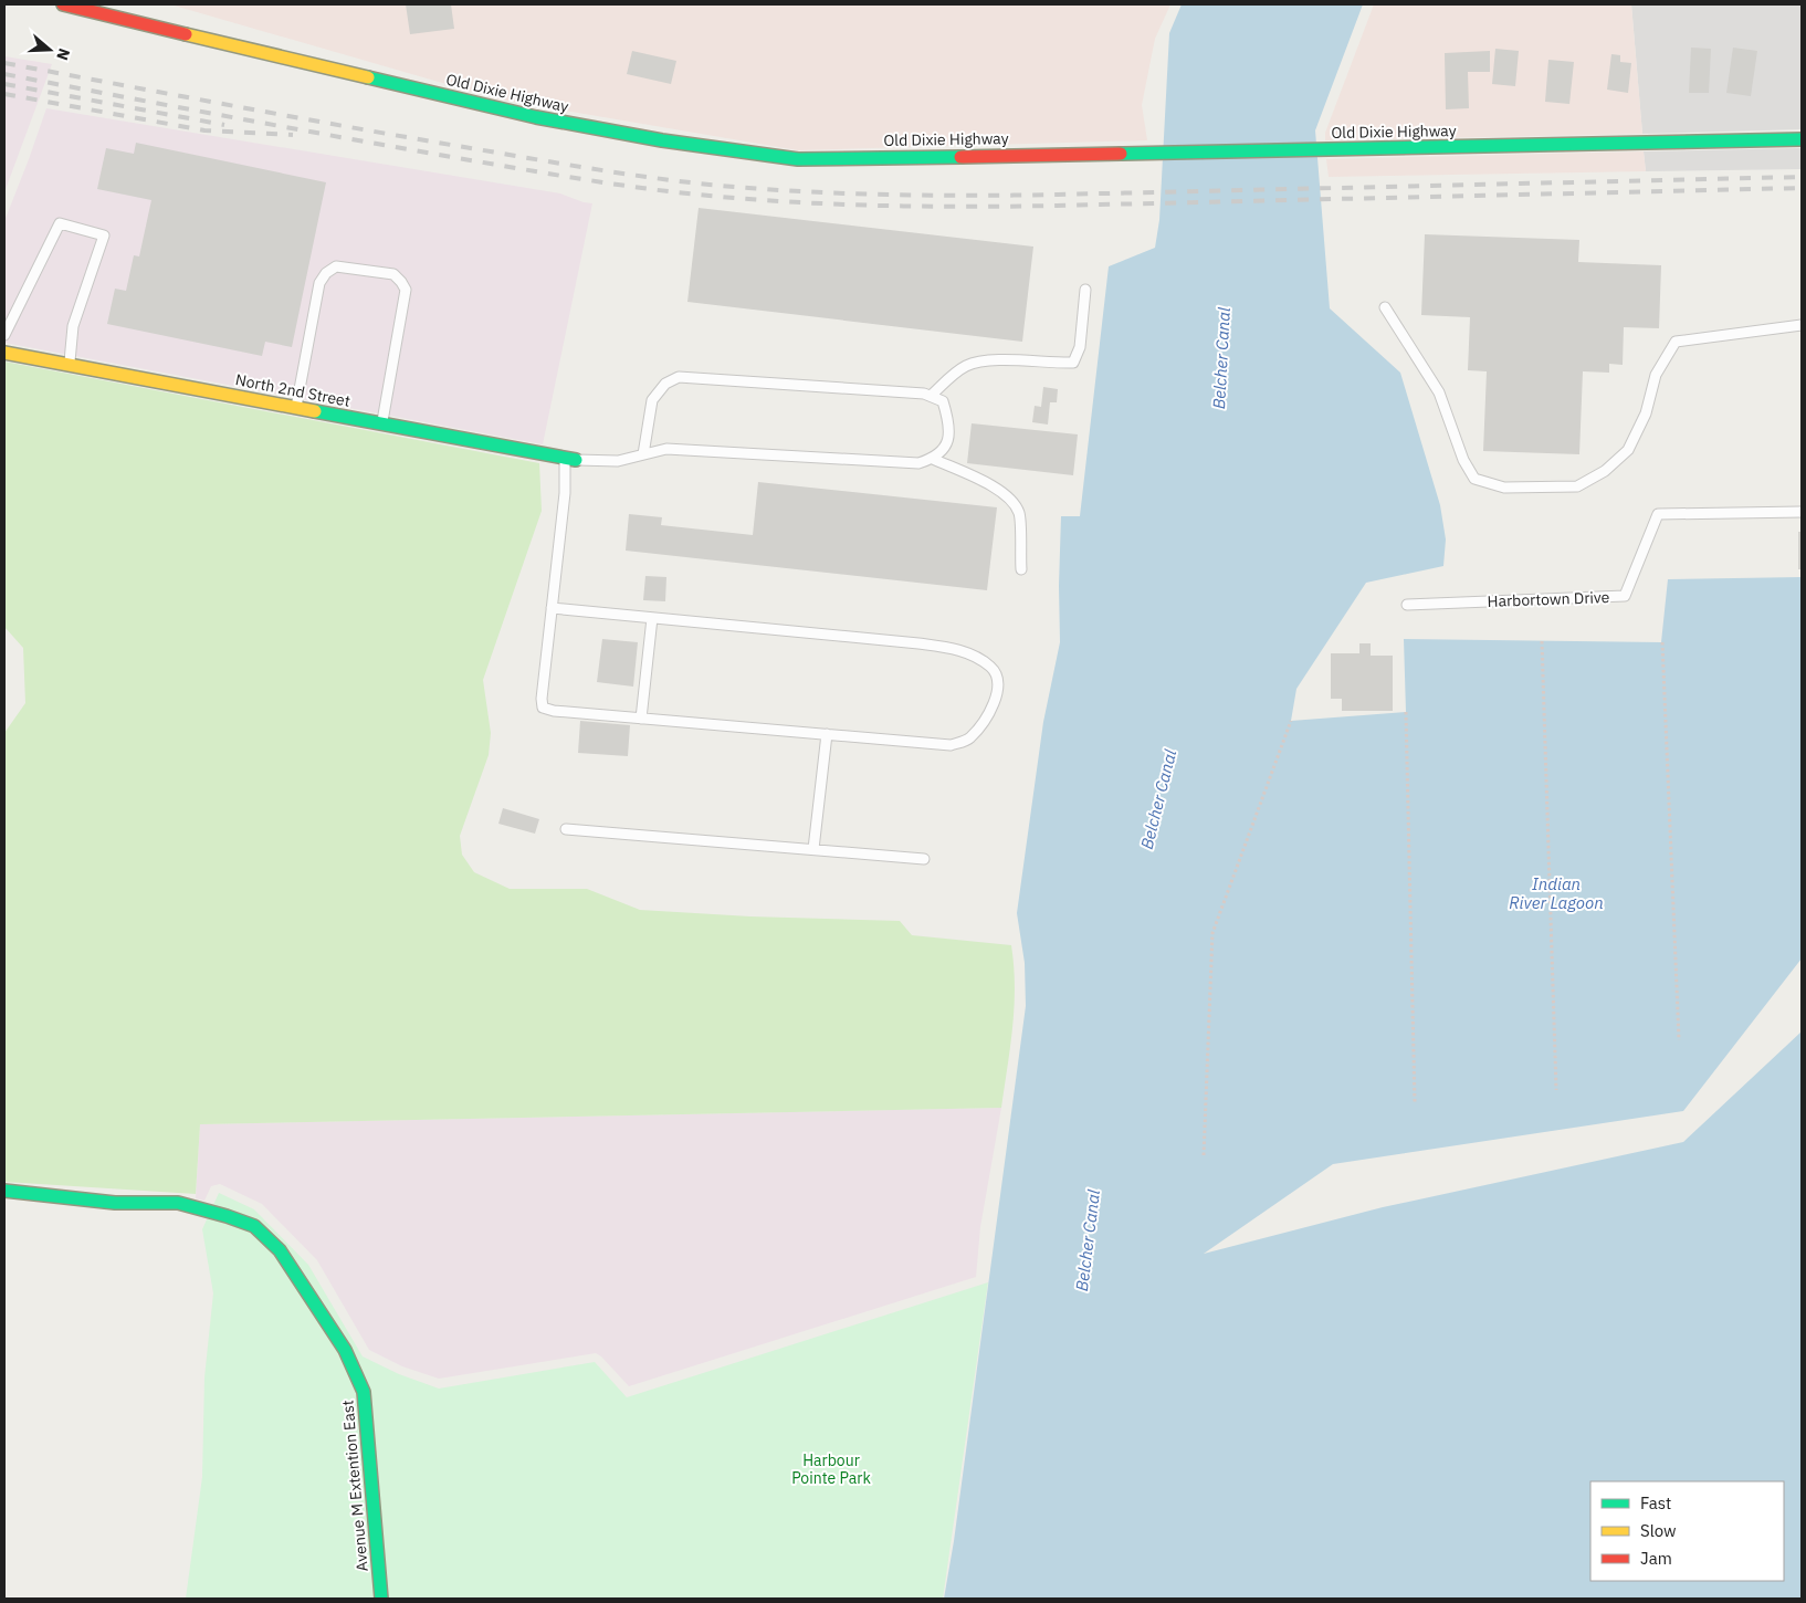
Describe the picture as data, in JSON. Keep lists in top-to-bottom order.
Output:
{
  "streets": {
    "street": ["Old Dixie Highway", "North 2nd Street", "Avenue M Extention East"],
    "lane": ["Harbortown Drive"]
  },
  "water": ["Belcher Canal", "Indian River Lagoon"],
  "parks": ["Harbour Pointe Park"],
  "legend": ["Fast", "Slow", "Jam"],
  "north": "right"
}
